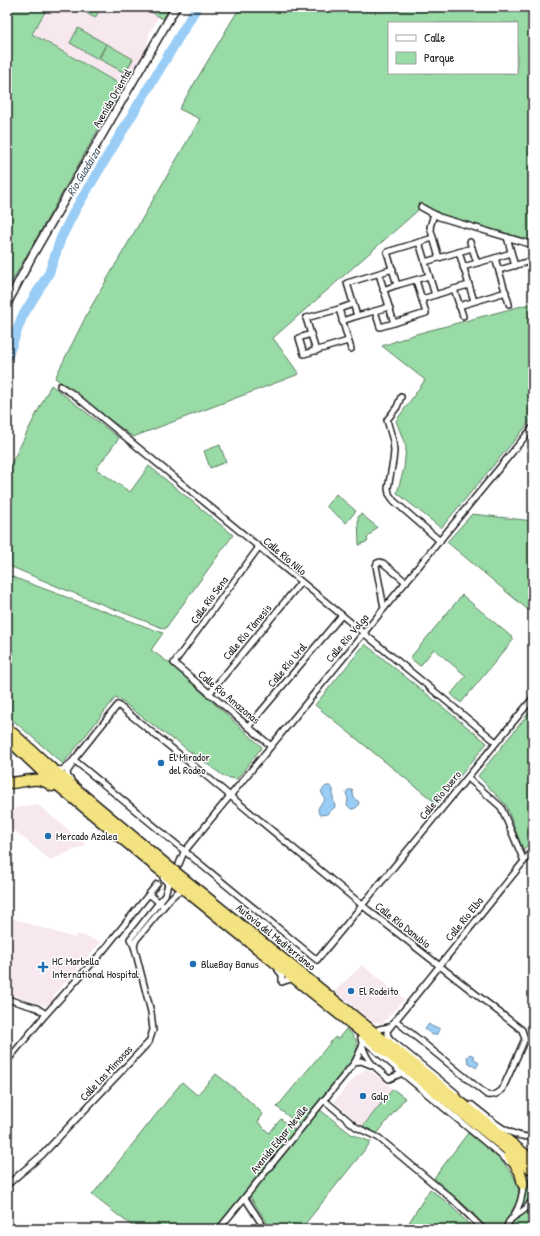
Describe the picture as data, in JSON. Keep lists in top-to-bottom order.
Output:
{
  "streets": {
    "highway": ["Autovía del Mediterráneo"],
    "street": [
      "Avenida Oriental",
      "Calle Río Nilo",
      "Calle Río Sena",
      "Calle Río Támesis",
      "Calle Río Volga",
      "Calle Río Ural",
      "Calle Río Amazonas",
      "Calle Río Duero",
      "Calle Río Elba",
      "Calle Río Danubio",
      "Calle Las Mimosas",
      "Avenida Edgar Neville"
    ]
  },
  "crossings": [
    ["Calle Río Nilo", "Calle Río Sena"],
    ["Calle Río Nilo", "Calle Río Támesis"],
    ["Calle Río Nilo", "Calle Río Volga"],
    ["Calle Río Nilo", "Calle Río Ural"],
    ["Calle Río Nilo", "Calle Río Duero"],
    ["Calle Río Sena", "Calle Río Amazonas"],
    ["Calle Río Támesis", "Calle Río Amazonas"],
    ["Calle Río Volga", "Calle Río Amazonas"],
    ["Calle Río Volga", "Calle Río Duero"],
    ["Calle Río Volga", "Calle Río Danubio"],
    ["Calle Río Volga", "Autovía del Mediterráneo"],
    ["Calle Río Ural", "Calle Río Amazonas"],
    ["Calle Río Duero", "Calle Río Danubio"],
    ["Calle Río Elba", "Calle Río Danubio"],
    ["Autovía del Mediterráneo", "Calle Las Mimosas"]
  ],
  "water": ["Rio Guadaiza"],
  "places": {
    "other": [
      "El Mirador del Rodeo",
      "Mercado Azalea",
      "BlueBay Banus",
      "El Rodeito",
      "Galp"
    ],
    "health": ["HC Marbella International Hospital"]
  },
  "legend": ["Calle", "Parque"]
}
